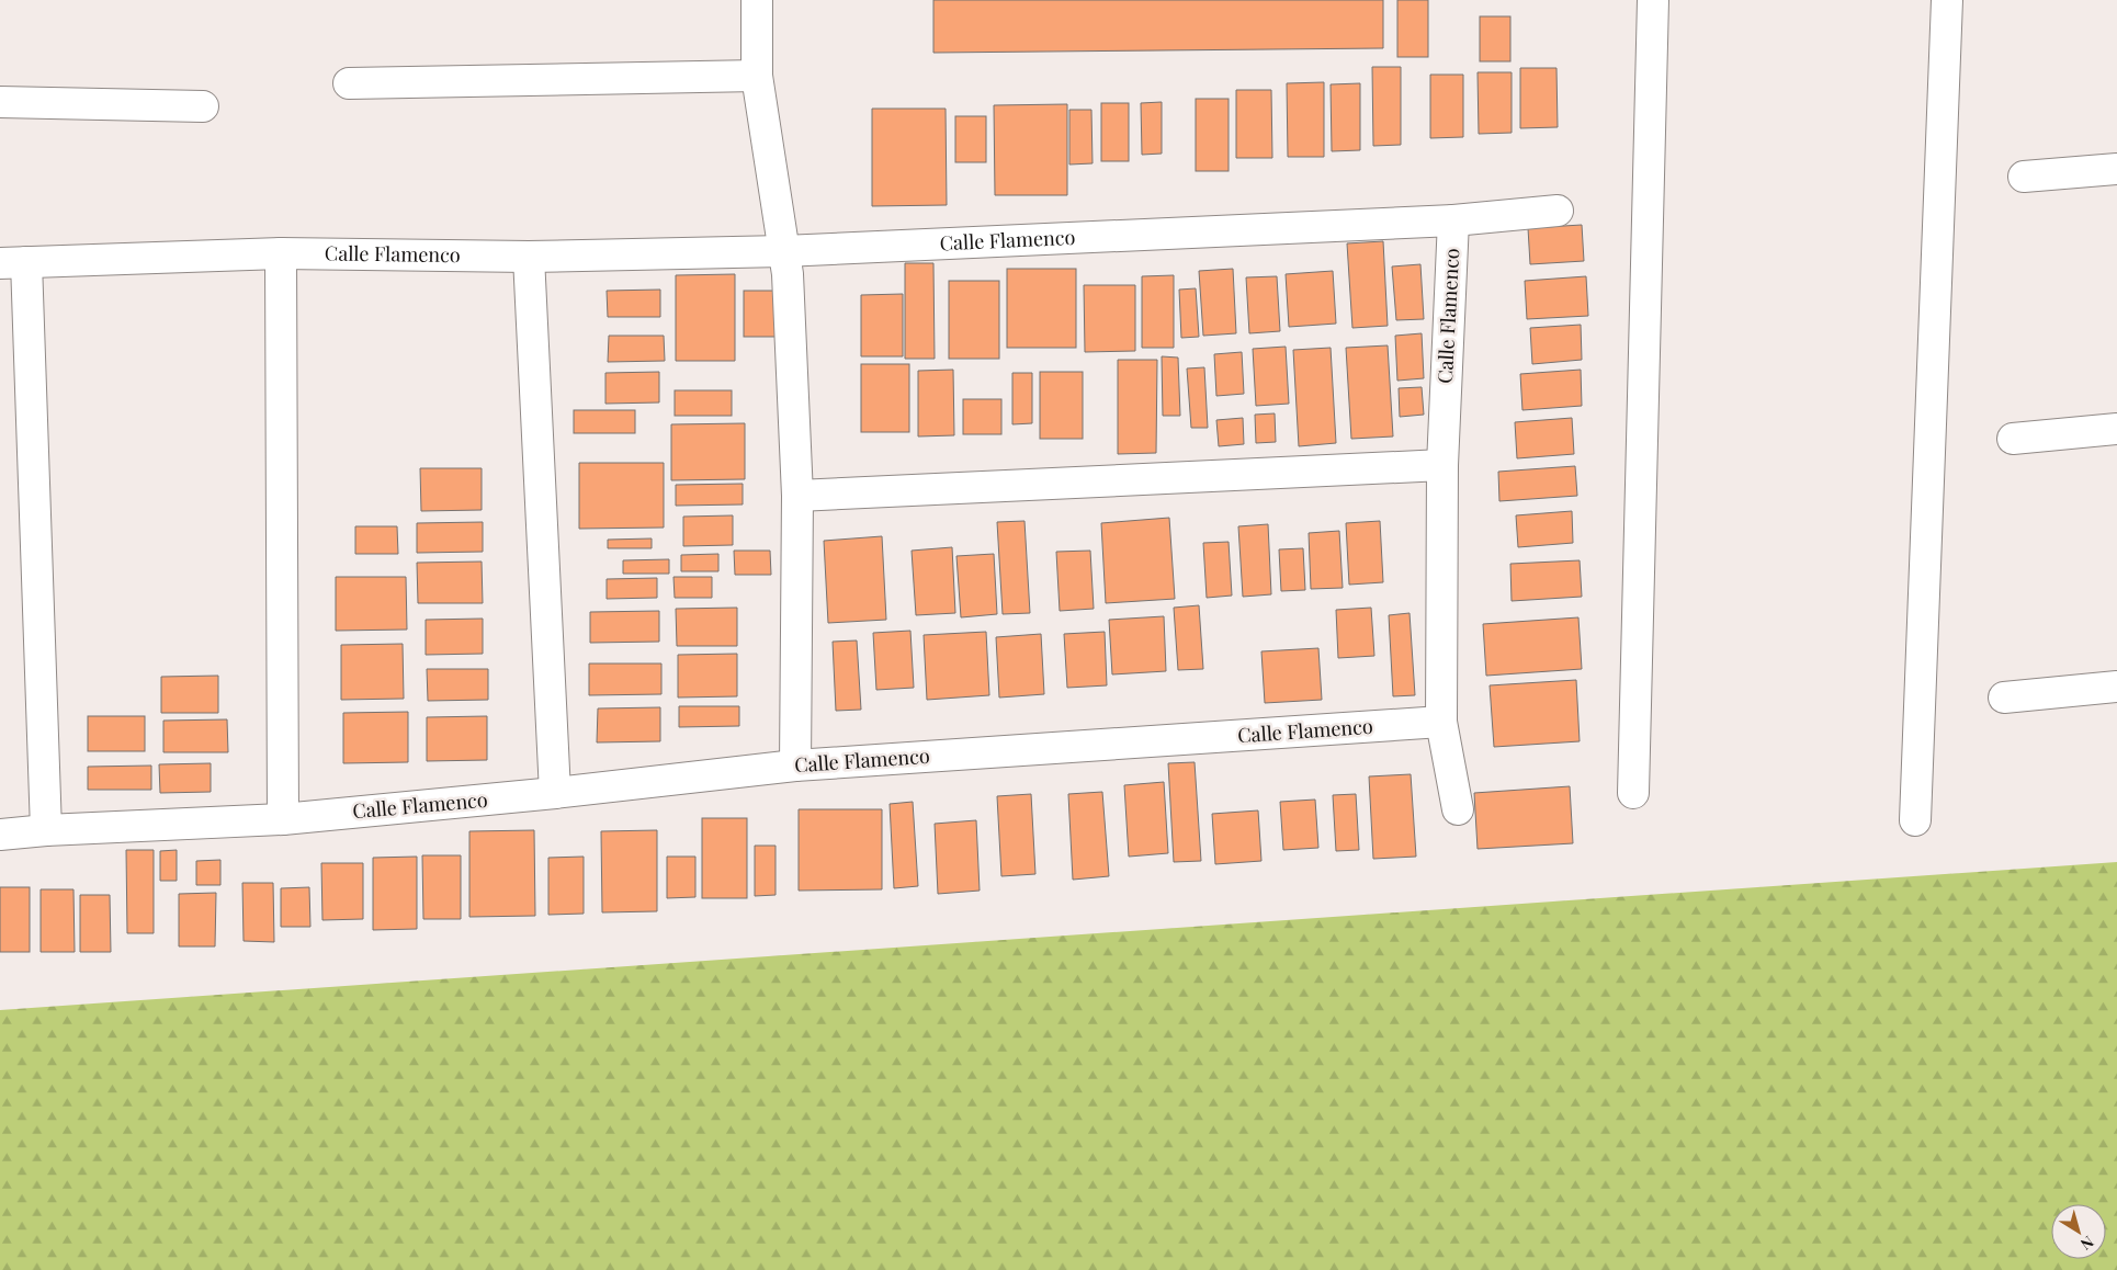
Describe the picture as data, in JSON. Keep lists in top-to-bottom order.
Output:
{
  "streets": {
    "street": ["Calle Flamenco"]
  },
  "north": "bottom right"
}
